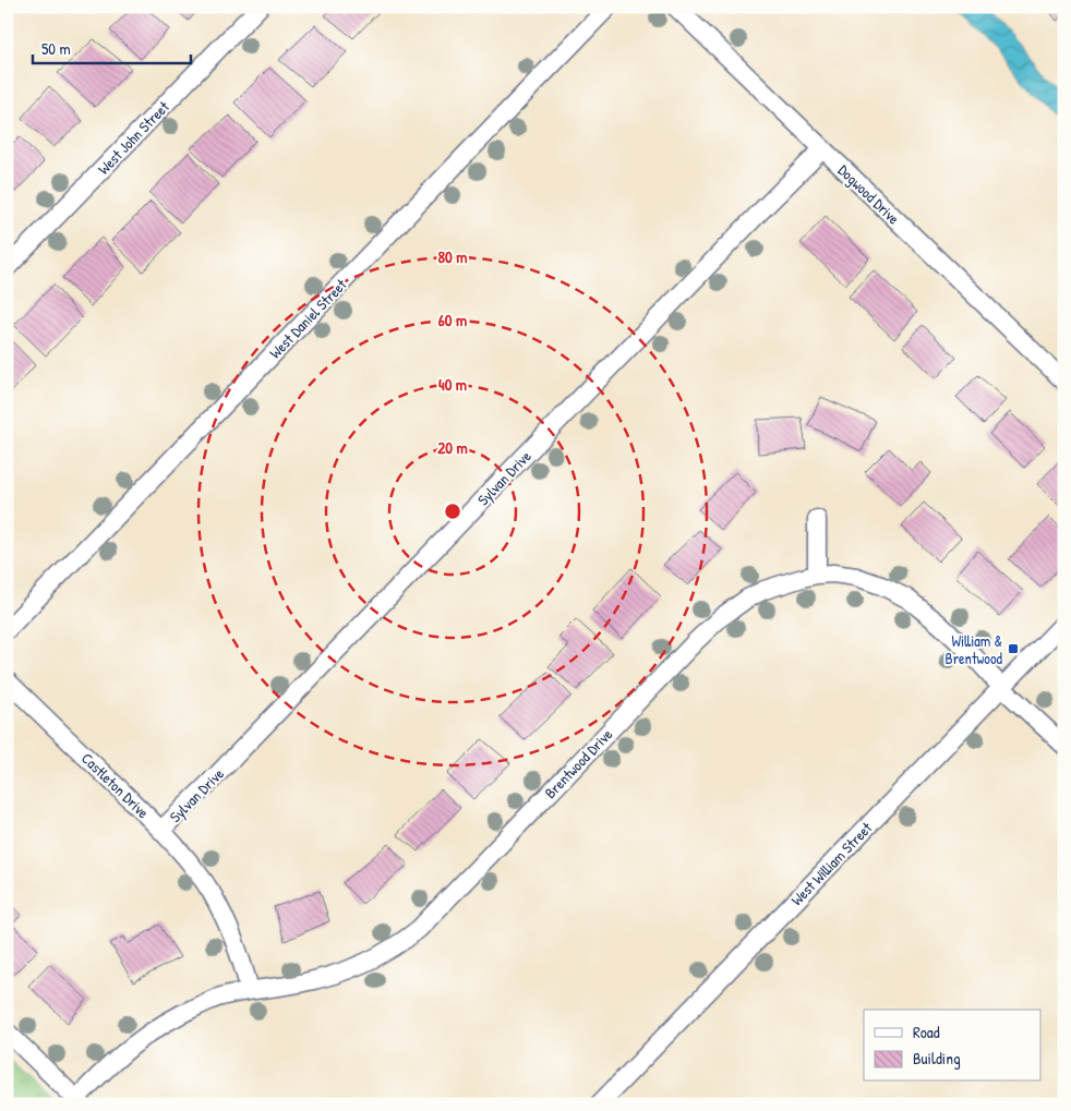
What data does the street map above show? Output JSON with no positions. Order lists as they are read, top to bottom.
{
  "streets": {
    "street": [
      "West John Street",
      "Dogwood Drive",
      "West Daniel Street",
      "Sylvan Drive",
      "Brentwood Drive",
      "Castleton Drive",
      "West William Street"
    ]
  },
  "crossings": [
    ["Dogwood Drive", "Sylvan Drive"],
    ["Sylvan Drive", "Castleton Drive"],
    ["Brentwood Drive", "Castleton Drive"],
    ["Brentwood Drive", "West William Street"]
  ],
  "places": {
    "transit": ["William & Brentwood"]
  },
  "legend": ["Road", "Building"],
  "scale_bar": "50 m",
  "rings": [
    "80 m",
    "60 m",
    "40 m",
    "20 m"
  ]
}
